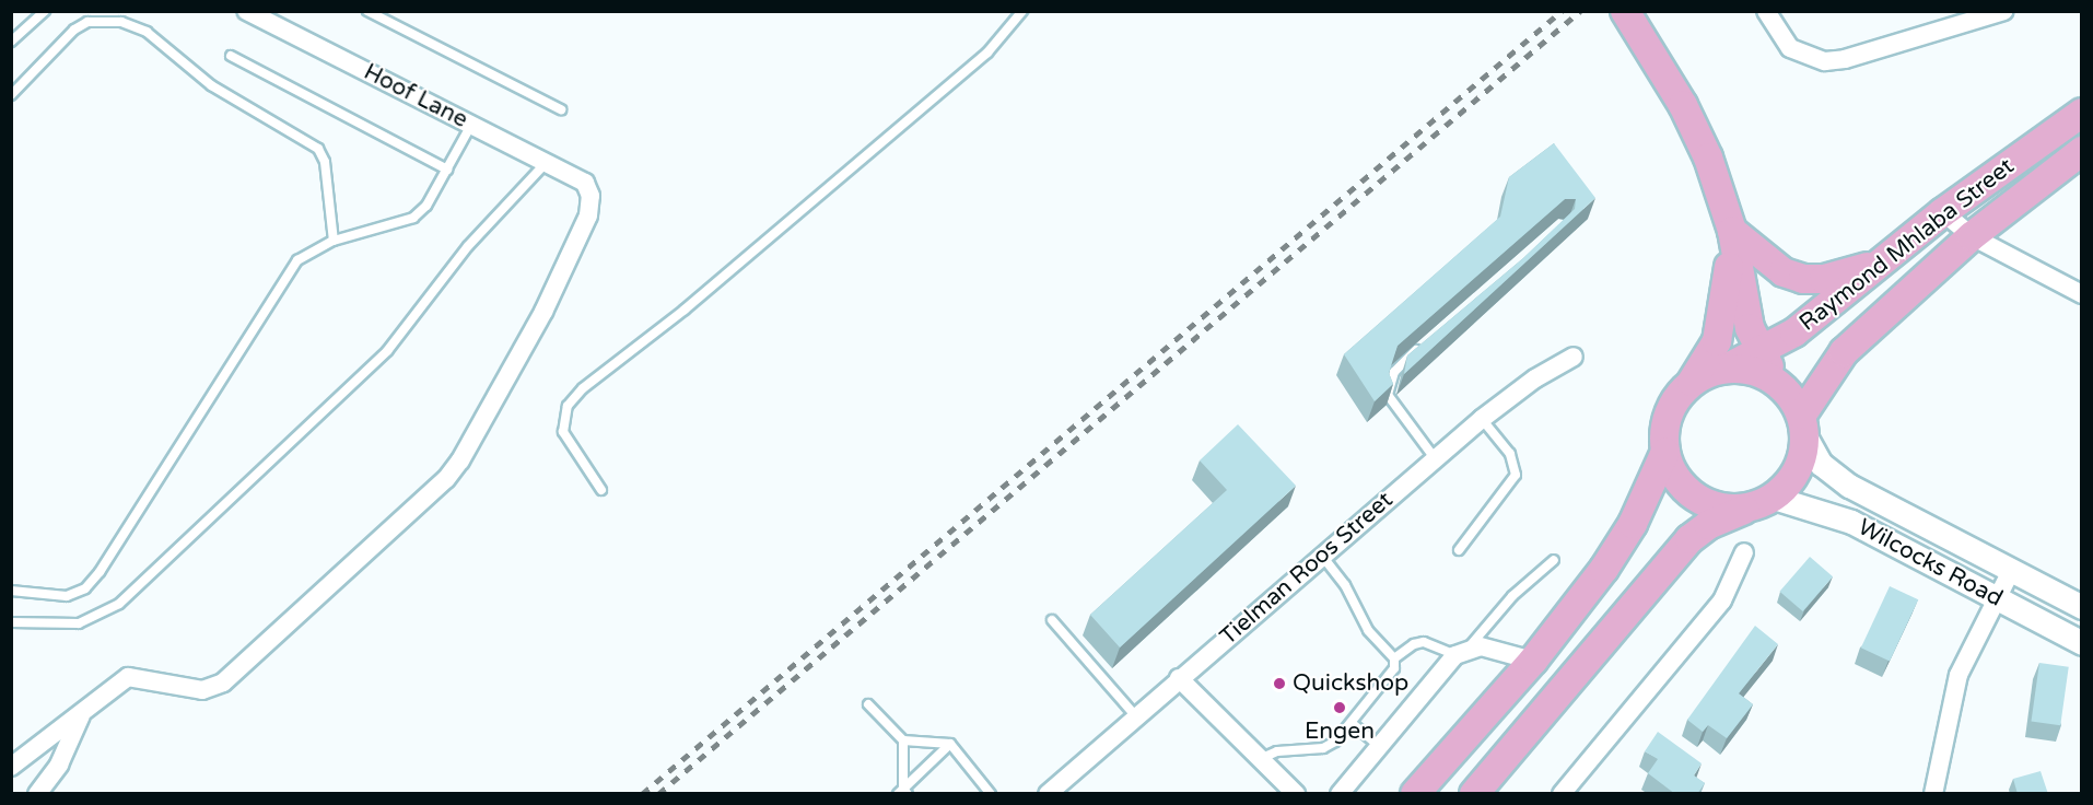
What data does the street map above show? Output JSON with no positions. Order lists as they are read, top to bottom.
{
  "streets": {
    "main road": ["Raymond Mhlaba Street"],
    "street": ["Hoof Lane", "Wilcocks Road", "Tielman Roos Street"]
  },
  "crossings": [
    ["Raymond Mhlaba Street", "Wilcocks Road"]
  ],
  "places": ["Quickshop", "Engen"]
}
